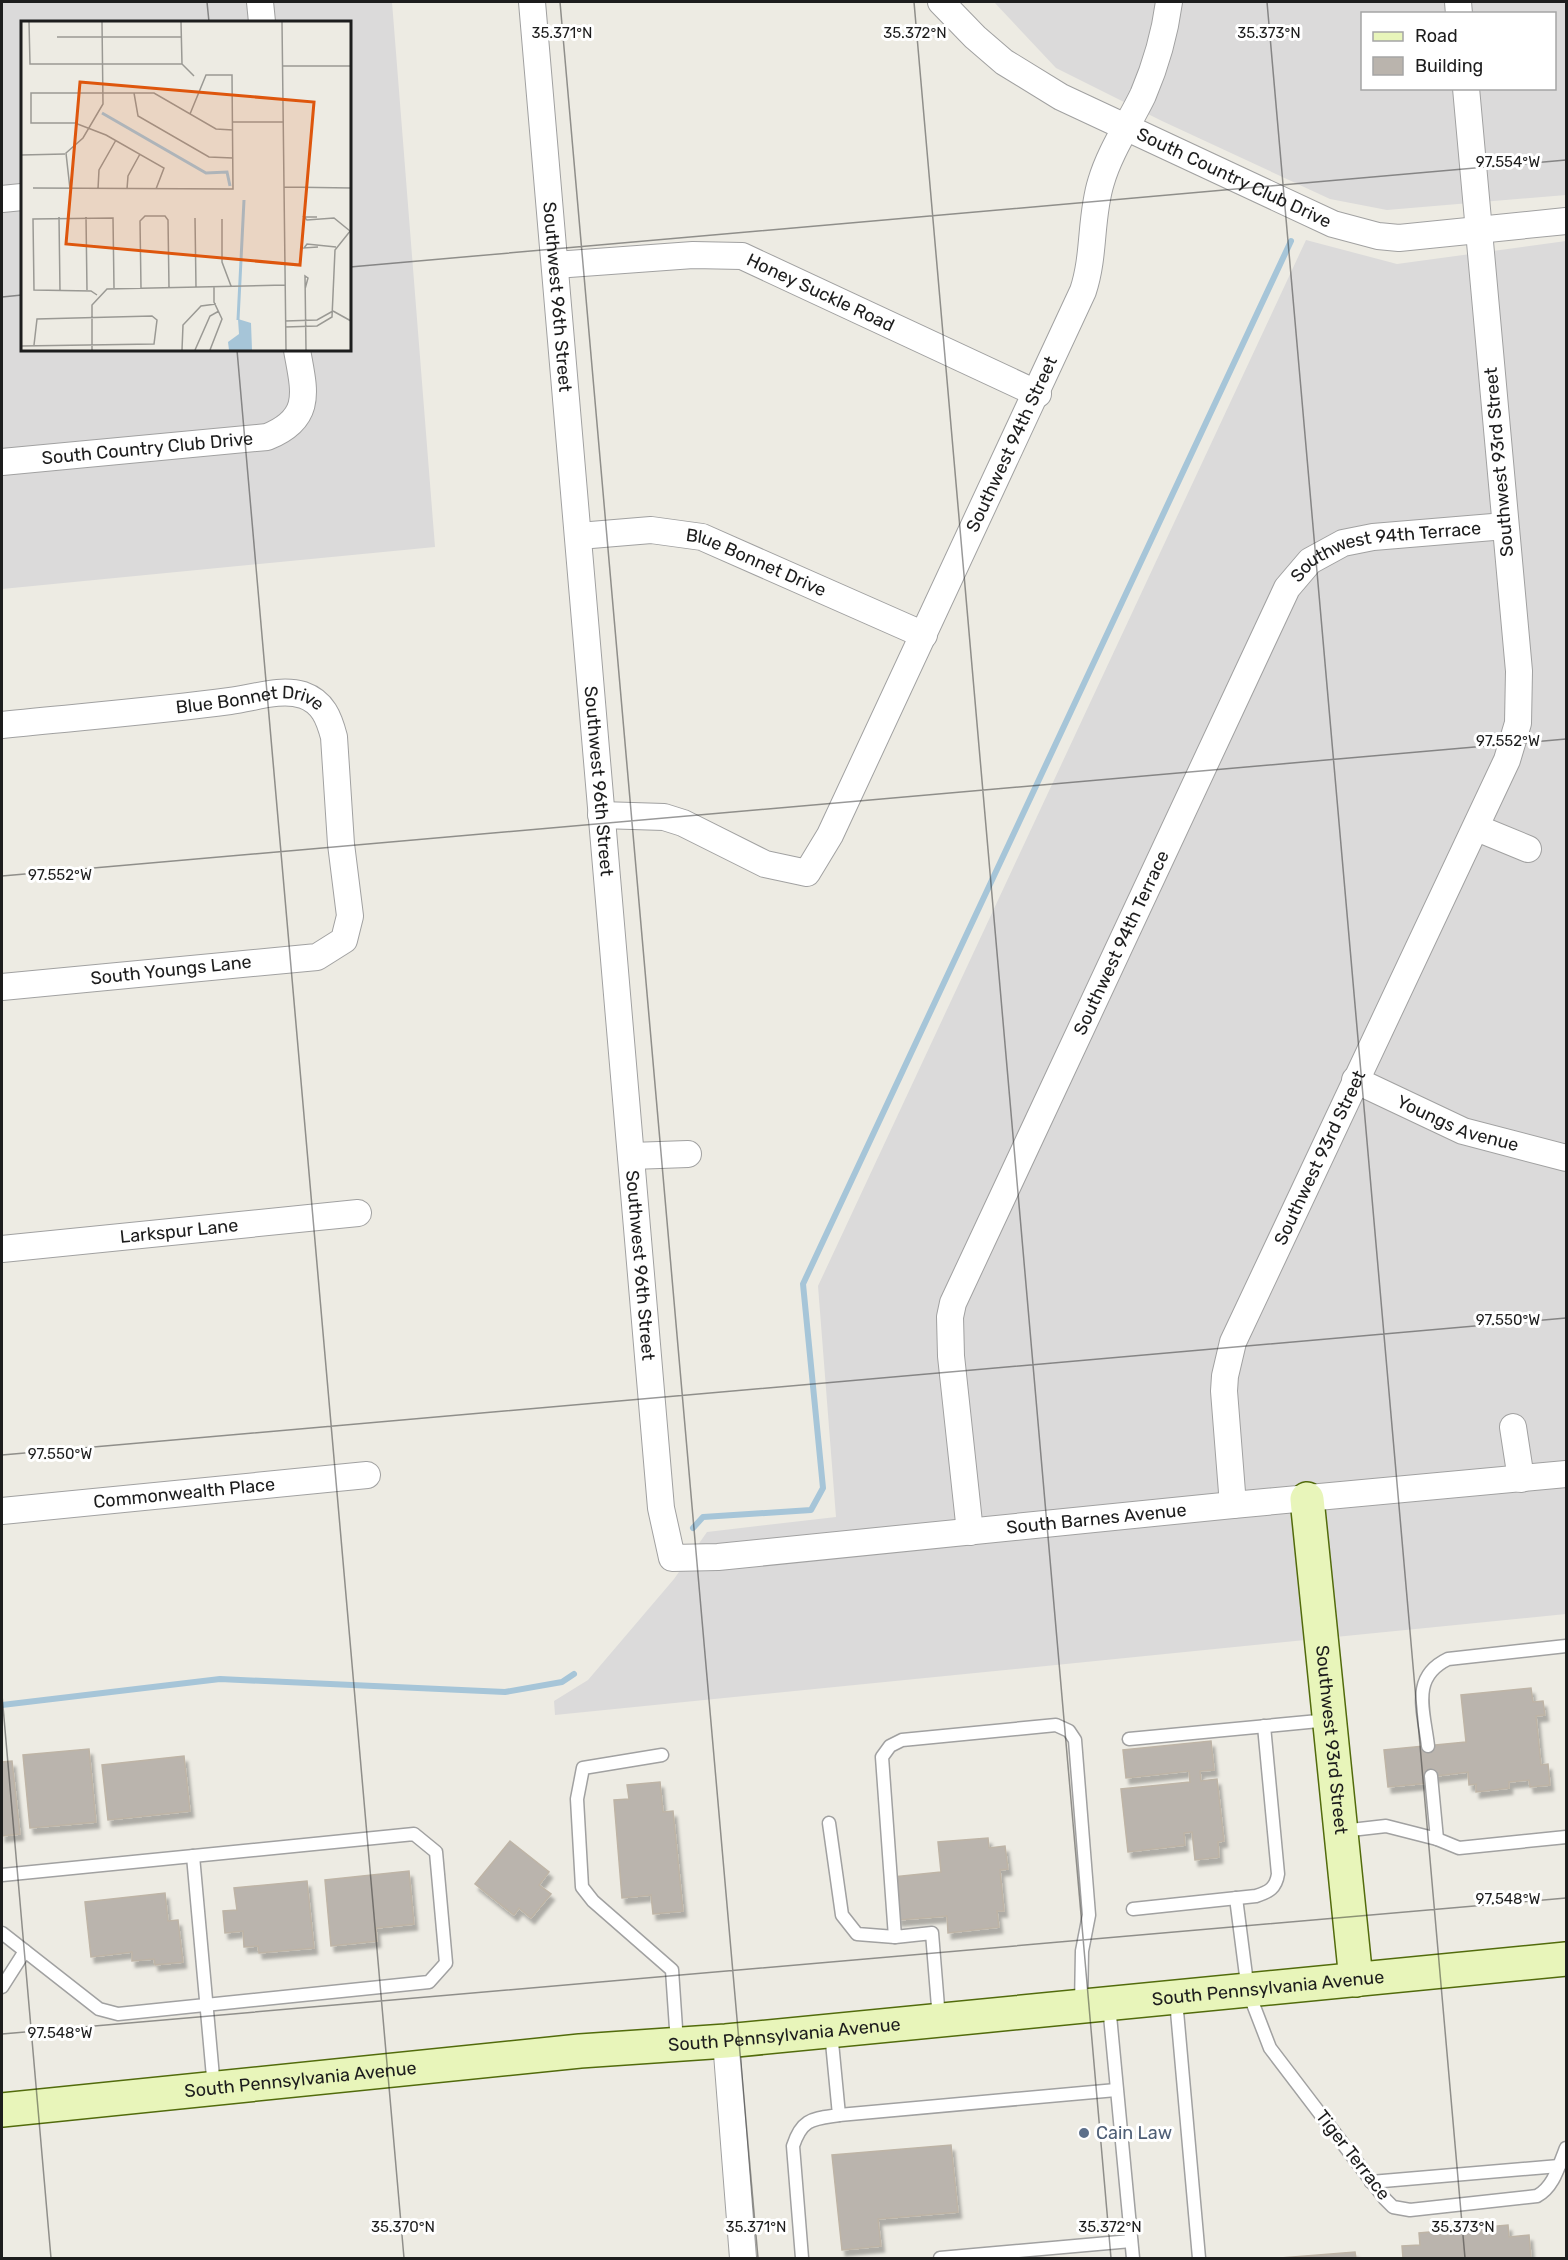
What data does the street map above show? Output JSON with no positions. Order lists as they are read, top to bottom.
{
  "streets": {
    "main road": ["Southwest 93rd Street", "South Pennsylvania Avenue"],
    "street": [
      "South Country Club Drive",
      "Honey Suckle Road",
      "Southwest 96th Street",
      "Southwest 94th Street",
      "Southwest 94th Terrace",
      "Blue Bonnet Drive",
      "South Youngs Lane",
      "Youngs Avenue",
      "Larkspur Lane",
      "Commonwealth Place",
      "South Barnes Avenue"
    ],
    "lane": ["Tiger Terrace"]
  },
  "crossings": [
    ["South Country Club Drive", "Southwest 94th Street"],
    ["South Country Club Drive", "Southwest 93rd Street"],
    ["Honey Suckle Road", "Southwest 96th Street"],
    ["Honey Suckle Road", "Southwest 94th Street"],
    ["Southwest 96th Street", "Southwest 94th Street"],
    ["Southwest 96th Street", "Blue Bonnet Drive"],
    ["Southwest 96th Street", "South Barnes Avenue"],
    ["Southwest 94th Street", "Blue Bonnet Drive"],
    ["Southwest 93rd Street", "Southwest 94th Terrace"],
    ["Southwest 93rd Street", "Youngs Avenue"],
    ["Southwest 93rd Street", "South Barnes Avenue"],
    ["Southwest 93rd Street", "South Pennsylvania Avenue"],
    ["Southwest 94th Terrace", "South Barnes Avenue"],
    ["Blue Bonnet Drive", "South Youngs Lane"],
    ["South Pennsylvania Avenue", "Tiger Terrace"]
  ],
  "places": ["Cain Law"],
  "legend": ["Road", "Building"],
  "coordinates": [
    "35.371°N",
    "35.372°N",
    "35.373°N",
    "97.554°W",
    "97.552°W",
    "97.550°W",
    "97.548°W",
    "35.370°N"
  ]
}
